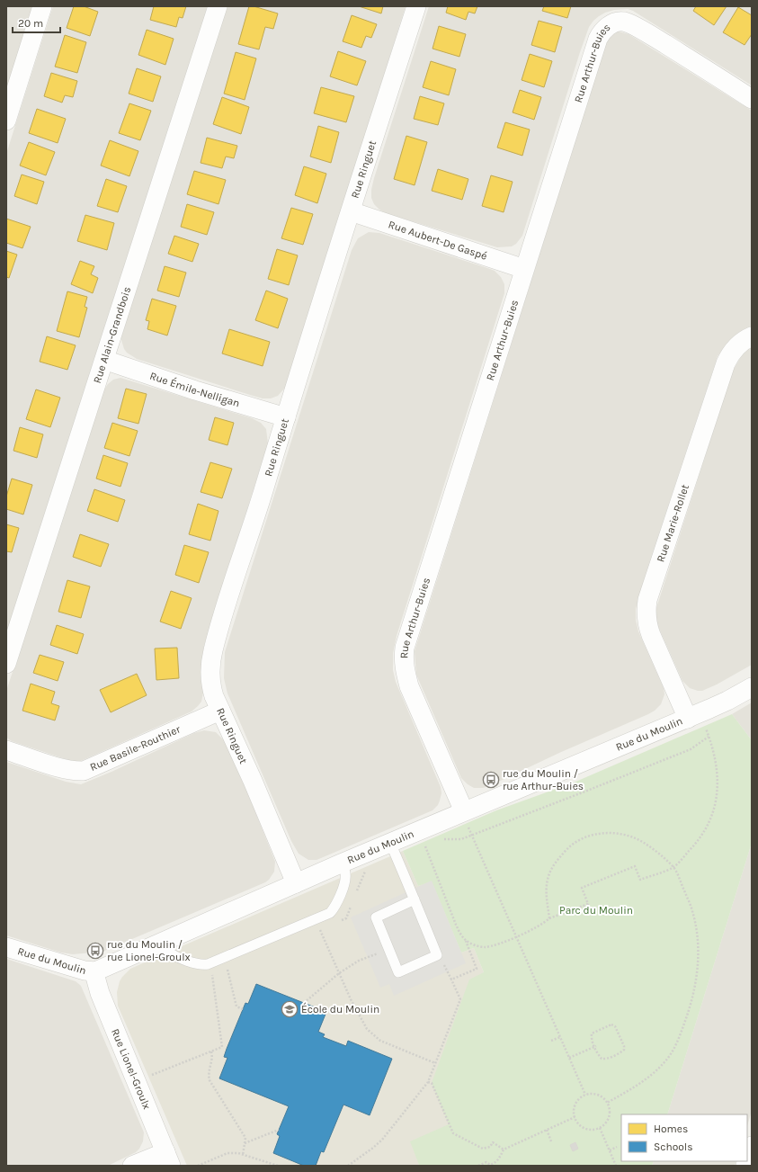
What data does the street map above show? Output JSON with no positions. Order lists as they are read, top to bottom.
{
  "streets": {
    "street": [
      "Rue Arthur-Buies",
      "Rue Ringuet",
      "Rue Aubert-De Gaspé",
      "Rue Alain-Grandbois",
      "Rue Émile-Nelligan",
      "Rue Marie-Rollet",
      "Rue du Moulin",
      "Rue Basile-Routhier",
      "Rue Lionel-Groulx"
    ]
  },
  "crossings": [
    ["Rue Arthur-Buies", "Rue Aubert-De Gaspé"],
    ["Rue Arthur-Buies", "Rue du Moulin"],
    ["Rue Ringuet", "Rue Aubert-De Gaspé"],
    ["Rue Ringuet", "Rue Émile-Nelligan"],
    ["Rue Ringuet", "Rue du Moulin"],
    ["Rue Ringuet", "Rue Basile-Routhier"],
    ["Rue Alain-Grandbois", "Rue Émile-Nelligan"],
    ["Rue Marie-Rollet", "Rue du Moulin"],
    ["Rue du Moulin", "Rue Lionel-Groulx"]
  ],
  "parks": ["Parc du Moulin"],
  "places": {
    "bus stop": ["rue du Moulin / rue Arthur-Buies", "rue du Moulin / rue Lionel-Groulx"],
    "school or university": ["École du Moulin"]
  },
  "legend": ["Homes", "Schools"],
  "scale_bar": "20 m"
}
